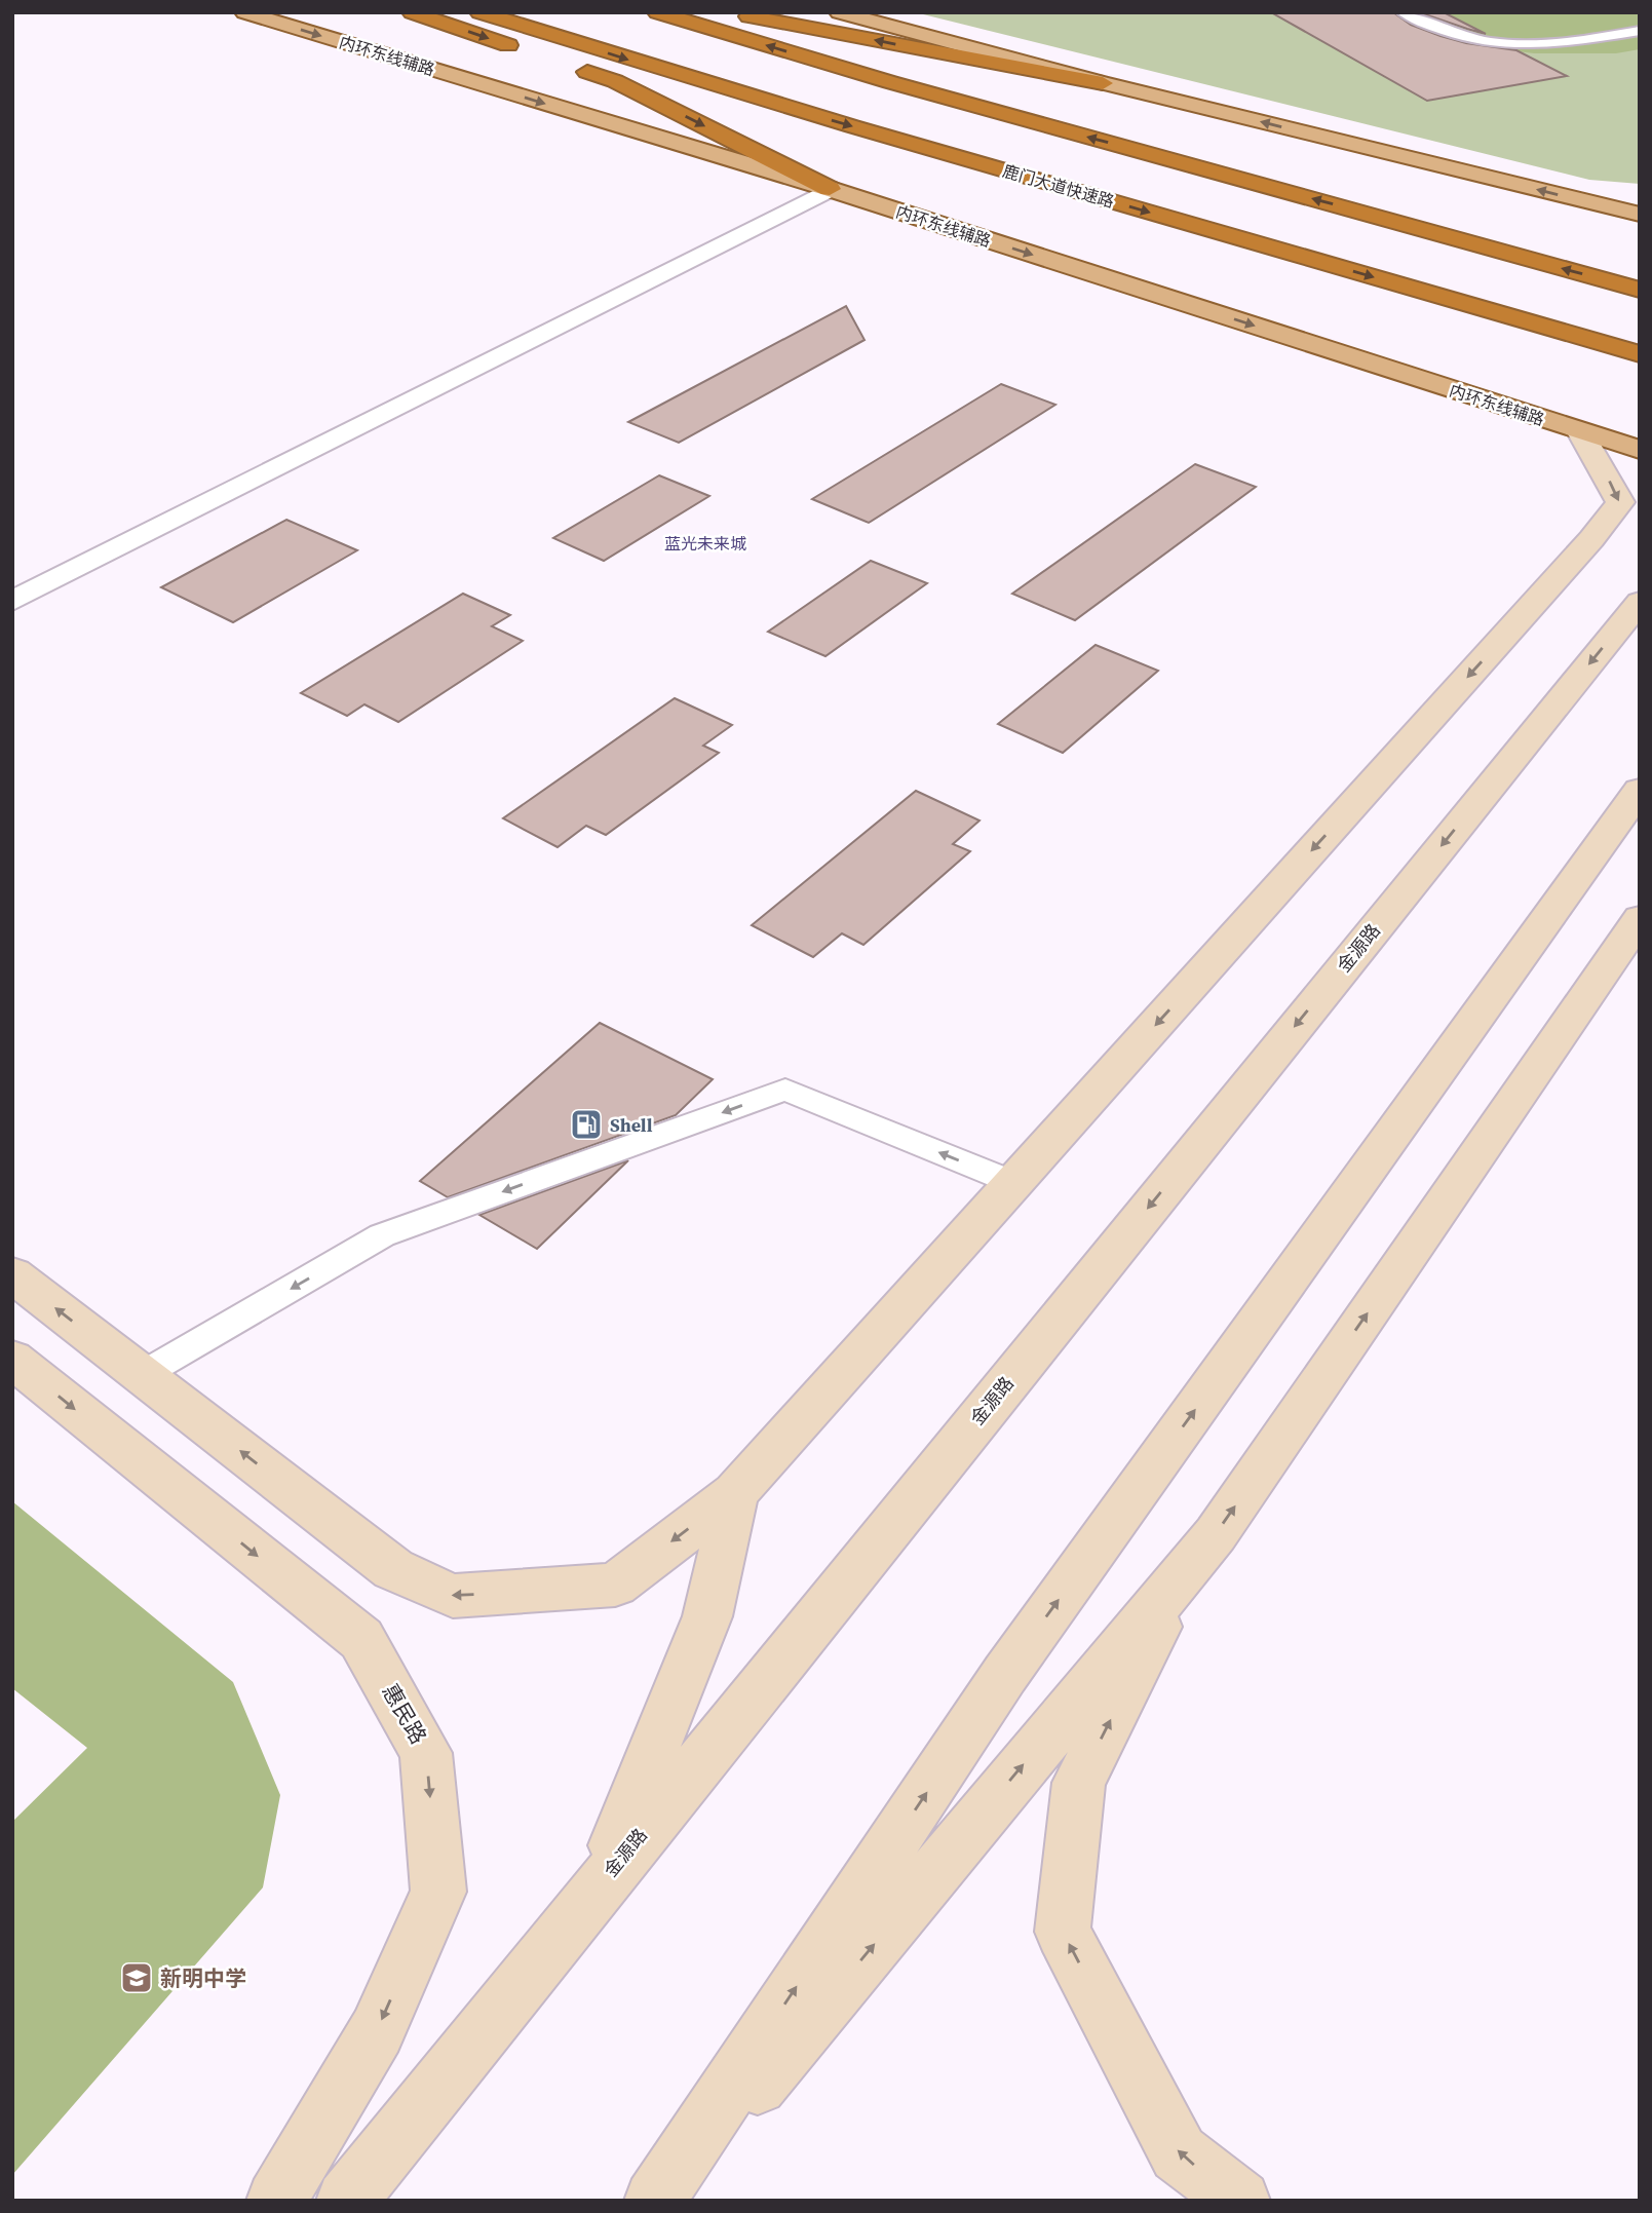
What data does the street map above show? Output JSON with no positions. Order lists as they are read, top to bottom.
{
  "streets": {
    "highway": ["鹿门大道快速路"],
    "main road": ["内环东线辅路"],
    "street": ["金源路", "惠民路"]
  },
  "one_way": ["惠民路"],
  "districts": ["蓝光未来城"],
  "places": {
    "fuel station": ["Shell"],
    "school or university": ["新明中学"]
  }
}
